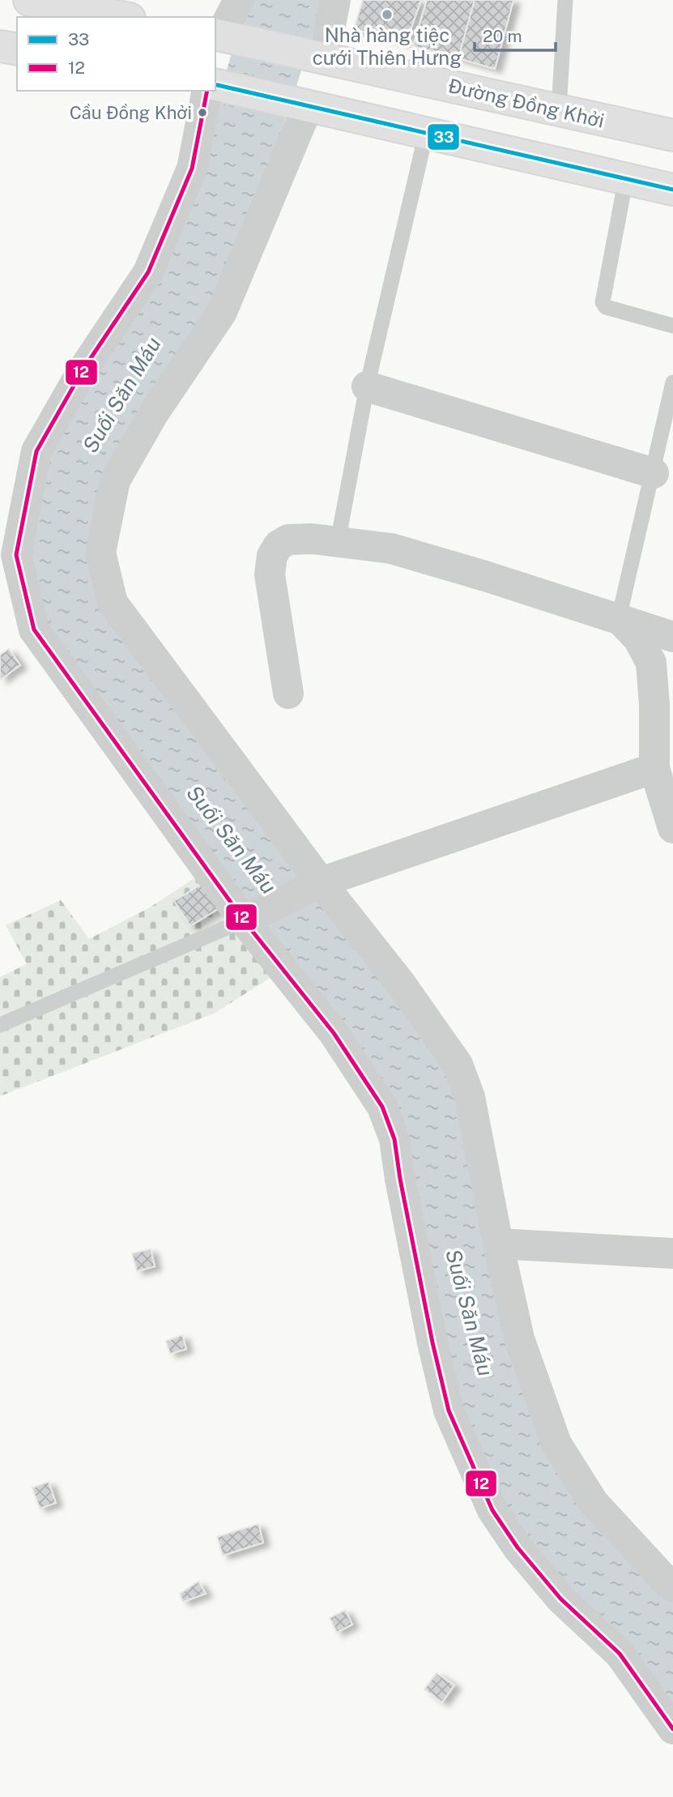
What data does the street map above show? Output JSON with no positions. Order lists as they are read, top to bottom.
{
  "streets": {
    "main road": ["Đường Đồng Khởi"]
  },
  "water": ["Suối Săn Máu"],
  "places": ["Nhà hàng tiệc cưới Thiên Hưng", "Cầu Đồng Khởi"],
  "lines": ["transit line 33", "transit line 12"],
  "legend": ["33", "12"],
  "scale_bar": "20 m"
}
